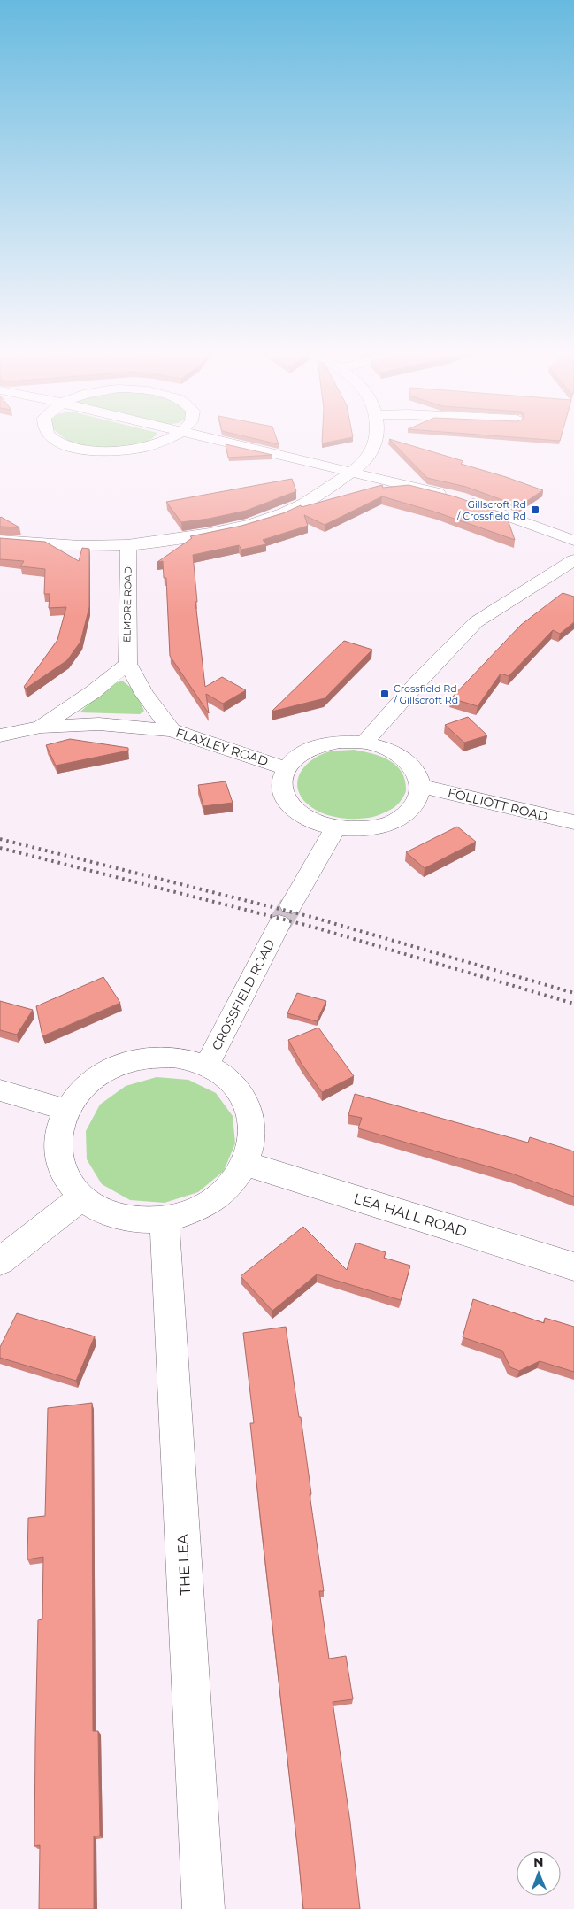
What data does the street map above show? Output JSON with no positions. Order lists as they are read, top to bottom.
{
  "streets": {
    "street": [
      "ELMORE ROAD",
      "FLAXLEY ROAD",
      "FOLLIOTT ROAD",
      "CROSSFIELD ROAD",
      "LEA HALL ROAD",
      "THE LEA"
    ]
  },
  "crossings": [
    ["ELMORE ROAD", "FLAXLEY ROAD"],
    ["FLAXLEY ROAD", "FOLLIOTT ROAD"],
    ["FLAXLEY ROAD", "CROSSFIELD ROAD"],
    ["FOLLIOTT ROAD", "CROSSFIELD ROAD"]
  ],
  "places": {
    "transit": ["Gillscroft Rd / Crossfield Rd", "Crossfield Rd / Gillscroft Rd"]
  },
  "north": "top"
}
